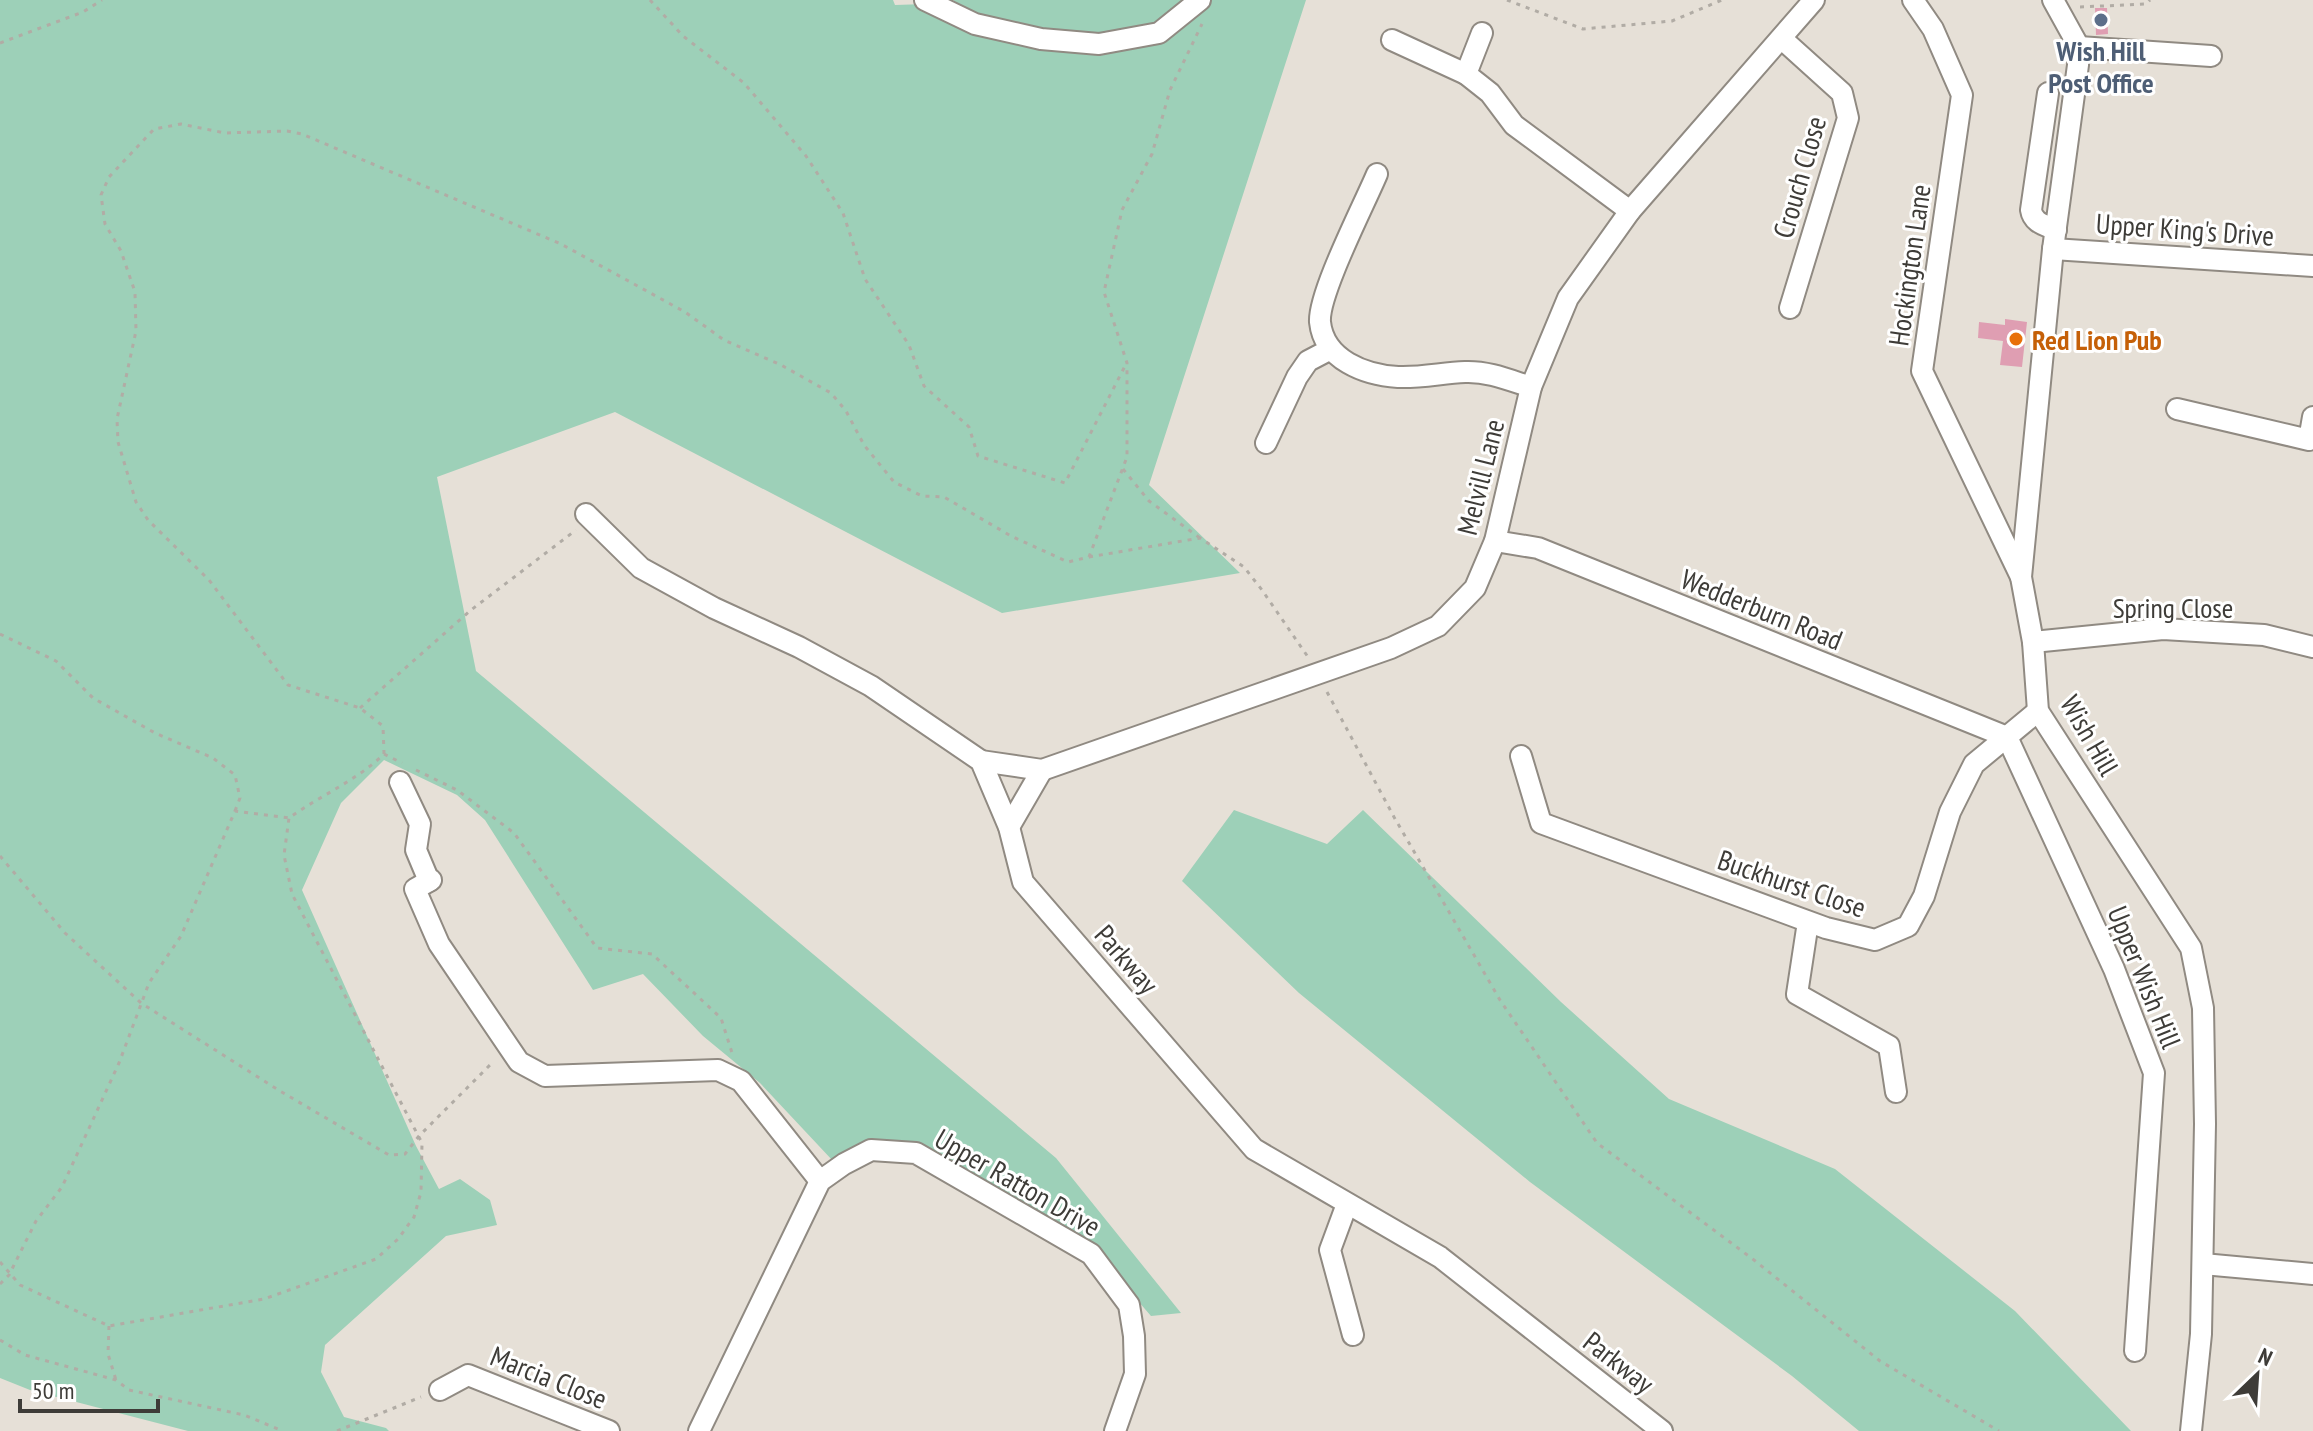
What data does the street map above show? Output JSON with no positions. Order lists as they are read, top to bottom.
{
  "streets": {
    "street": [
      "Crouch Close",
      "Upper King's Drive",
      "Hockington Lane",
      "Melvill Lane",
      "Spring Close",
      "Wedderburn Road",
      "Wish Hill",
      "Buckhurst Close",
      "Parkway",
      "Upper Wish Hill",
      "Upper Ratton Drive",
      "Marcia Close"
    ]
  },
  "crossings": [
    ["Crouch Close", "Melvill Lane"],
    ["Upper King's Drive", "Wish Hill"],
    ["Hockington Lane", "Wish Hill"],
    ["Melvill Lane", "Wedderburn Road"],
    ["Spring Close", "Wish Hill"],
    ["Wedderburn Road", "Buckhurst Close"],
    ["Wedderburn Road", "Upper Wish Hill"],
    ["Wish Hill", "Buckhurst Close"],
    ["Buckhurst Close", "Upper Wish Hill"]
  ],
  "places": ["Wish Hill Post Office", "Red Lion Pub"],
  "scale_bar": "50 m",
  "north": "top right"
}
